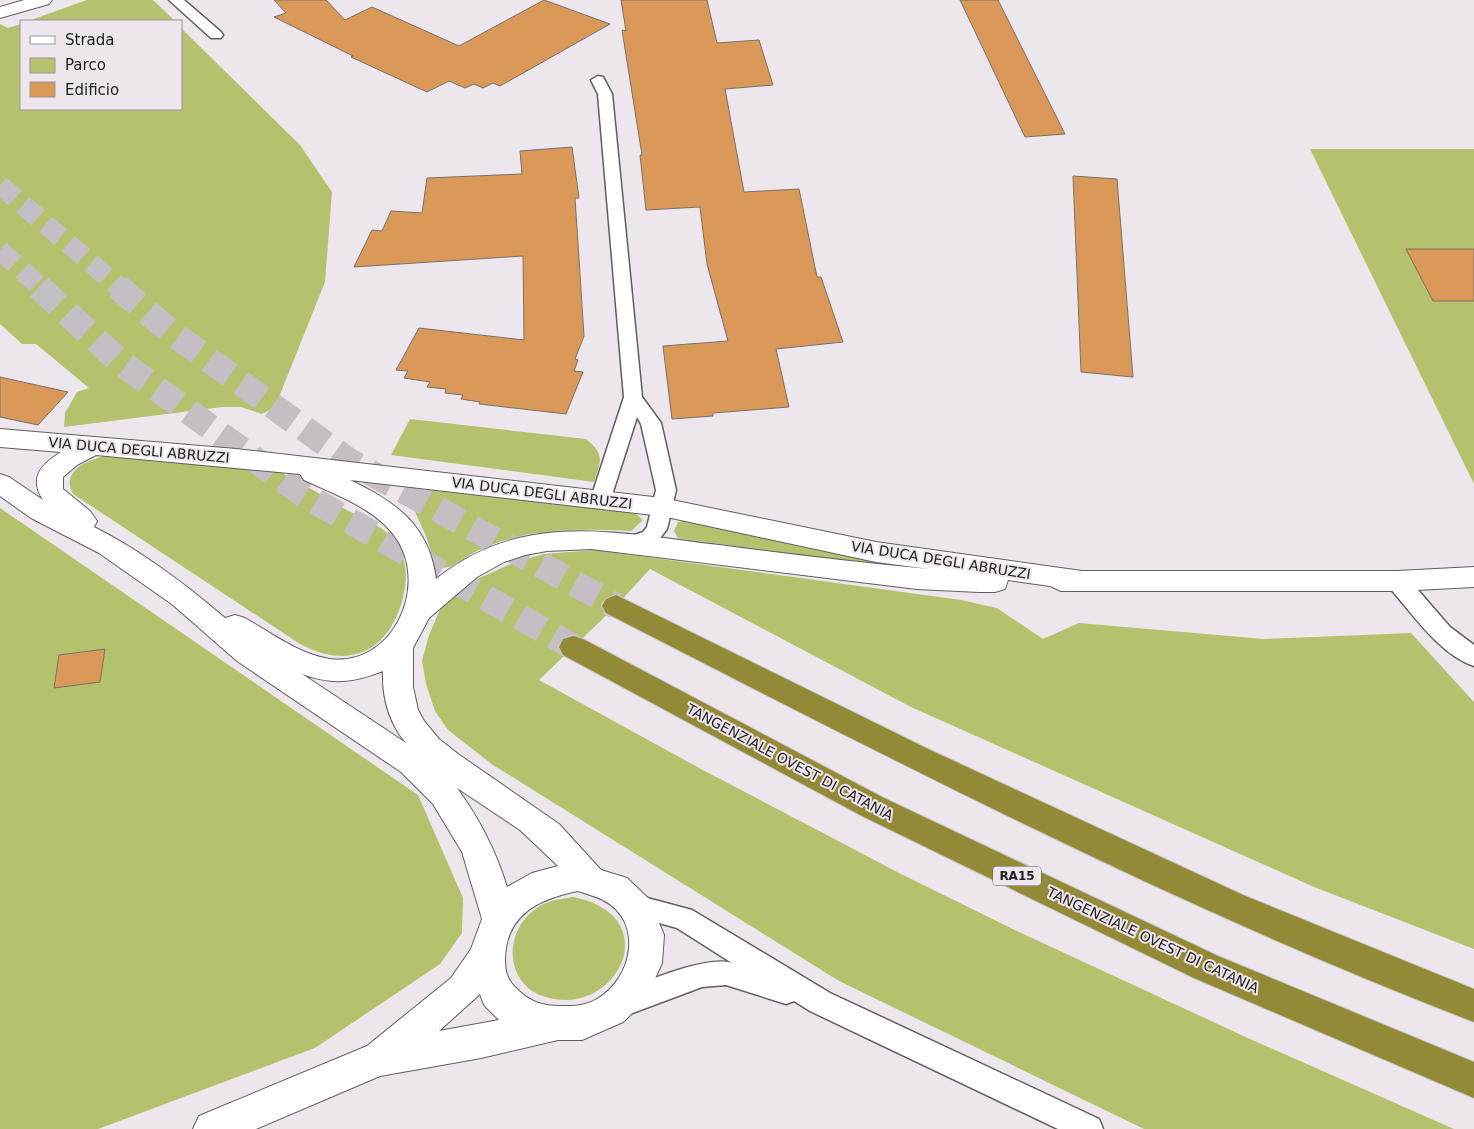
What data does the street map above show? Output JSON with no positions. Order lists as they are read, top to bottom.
{
  "streets": {
    "highway": ["TANGENZIALE OVEST DI CATANIA", "RA15"],
    "main road": ["VIA DUCA DEGLI ABRUZZI"]
  },
  "legend": ["Strada", "Parco", "Edificio"]
}
